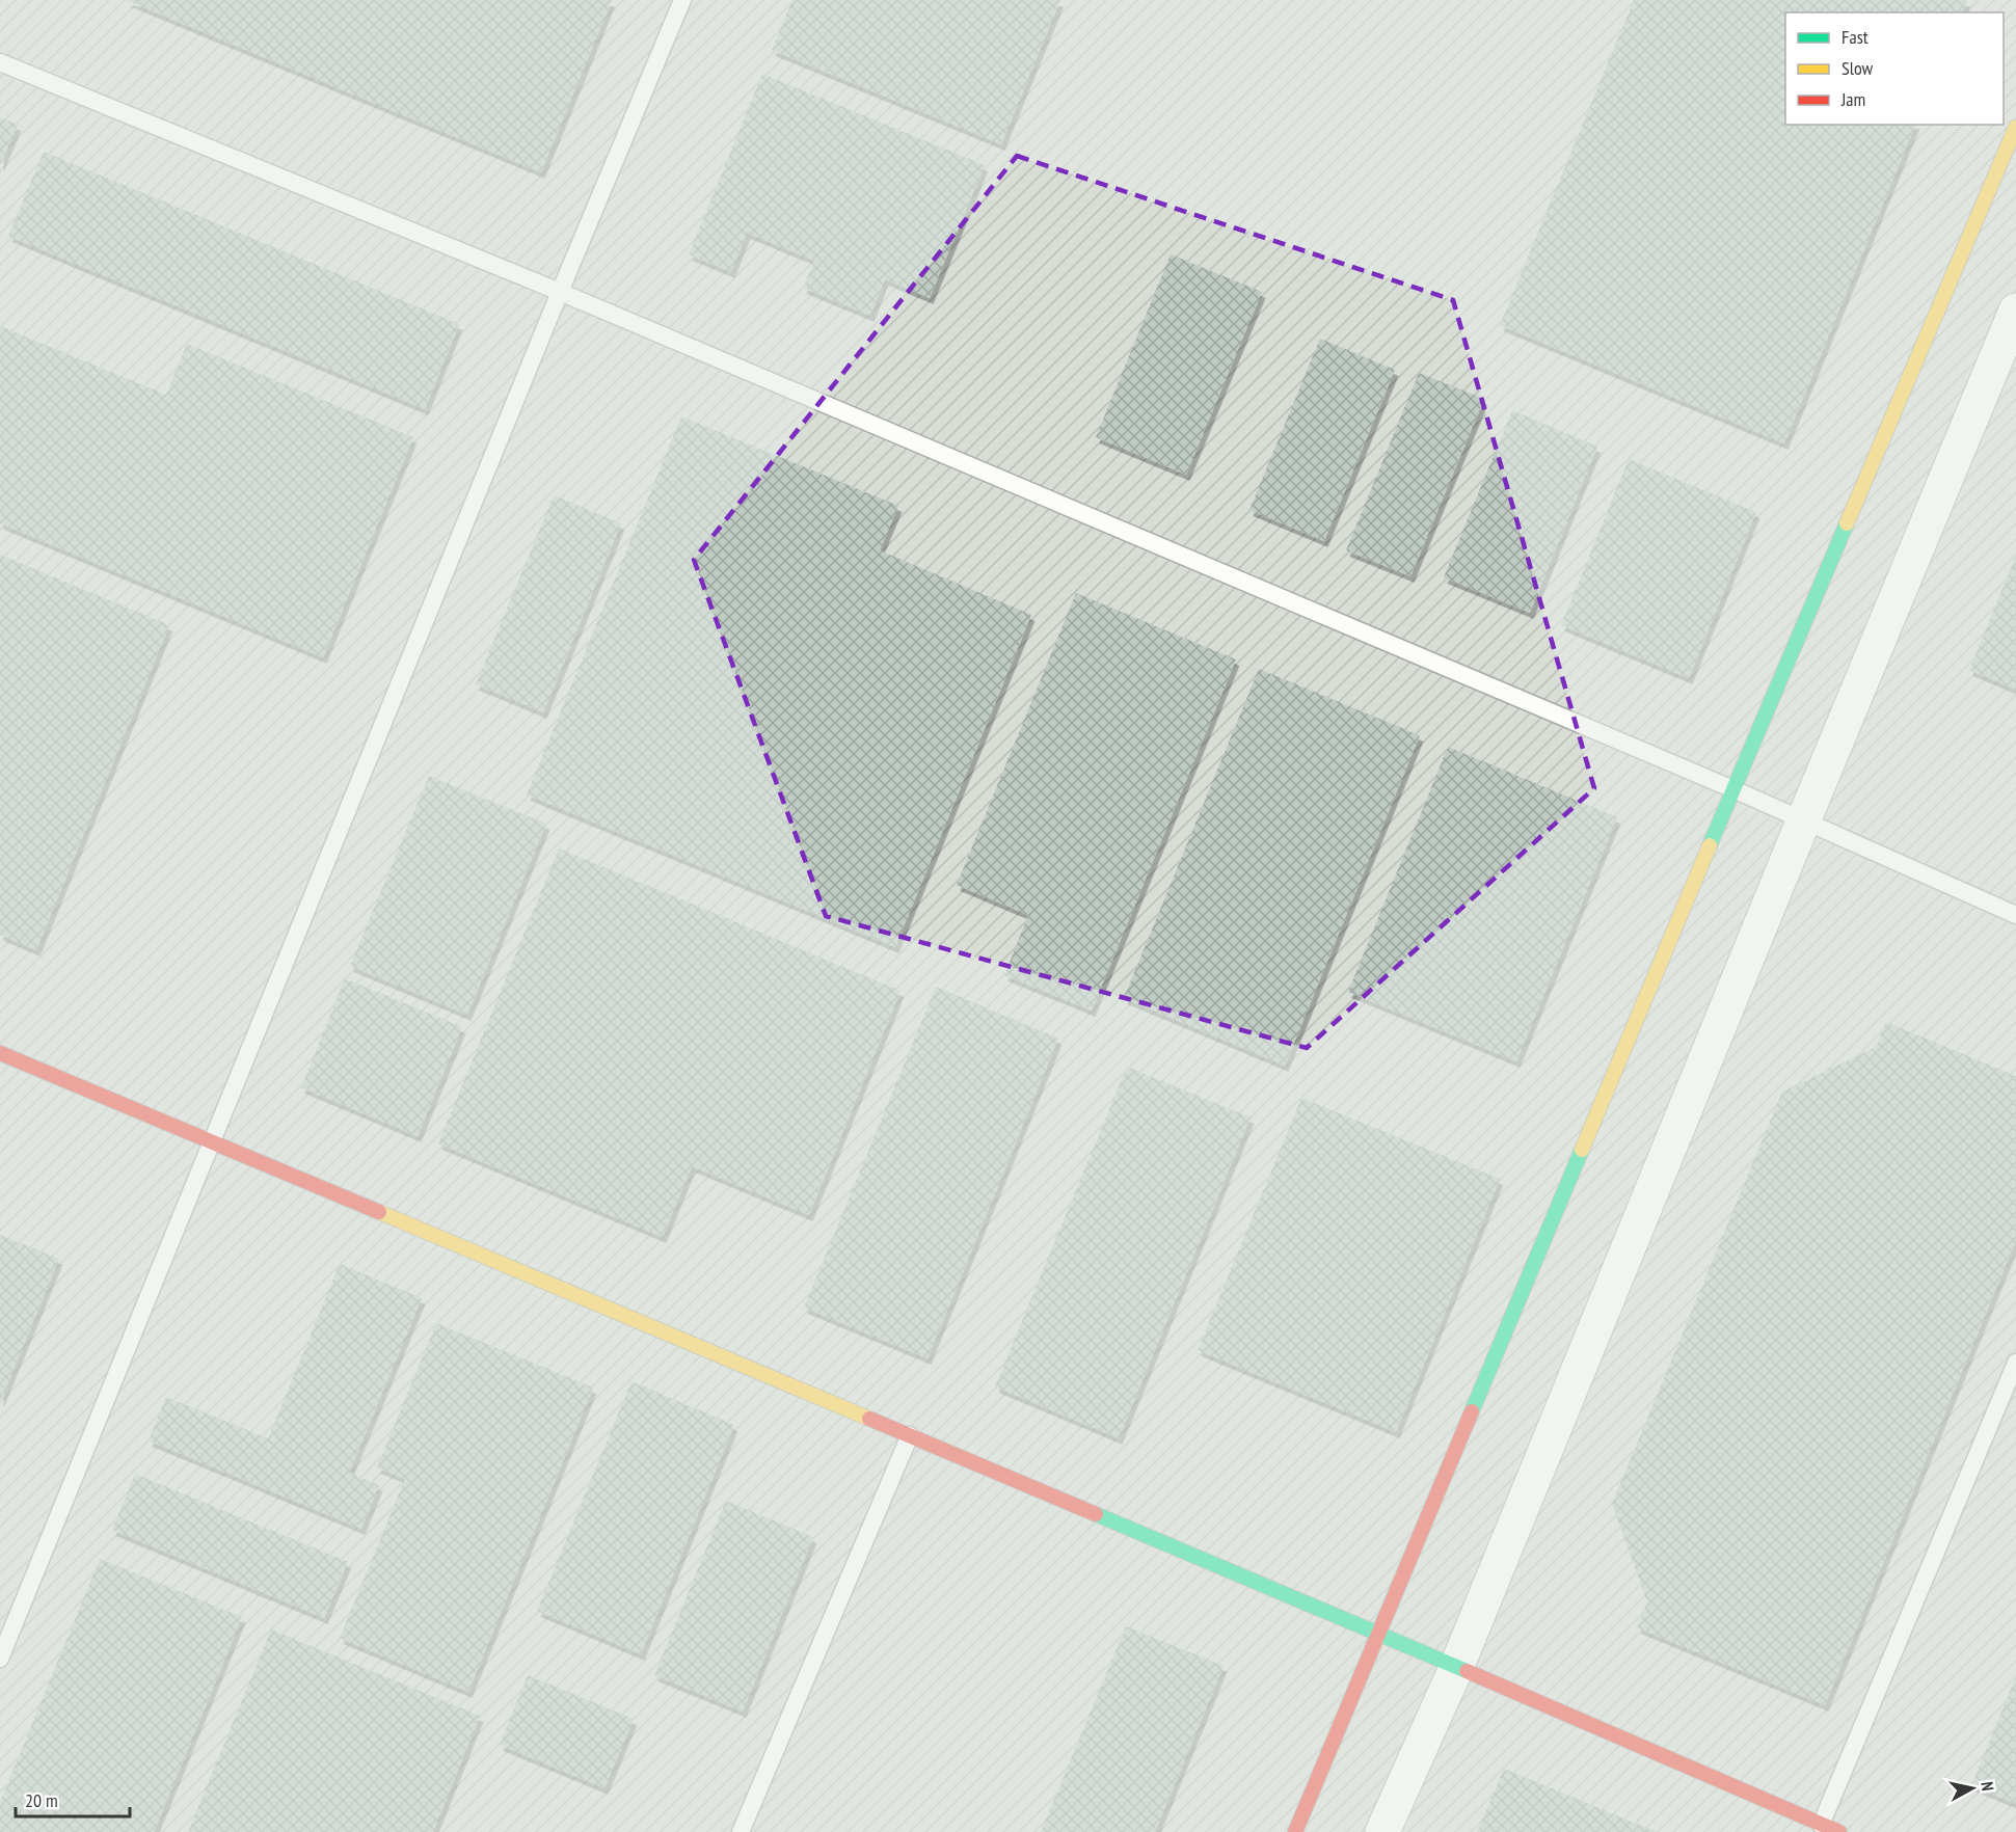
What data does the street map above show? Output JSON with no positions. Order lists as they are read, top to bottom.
{
  "legend": ["Fast", "Slow", "Jam"],
  "scale_bar": "20 m",
  "north": "right"
}
